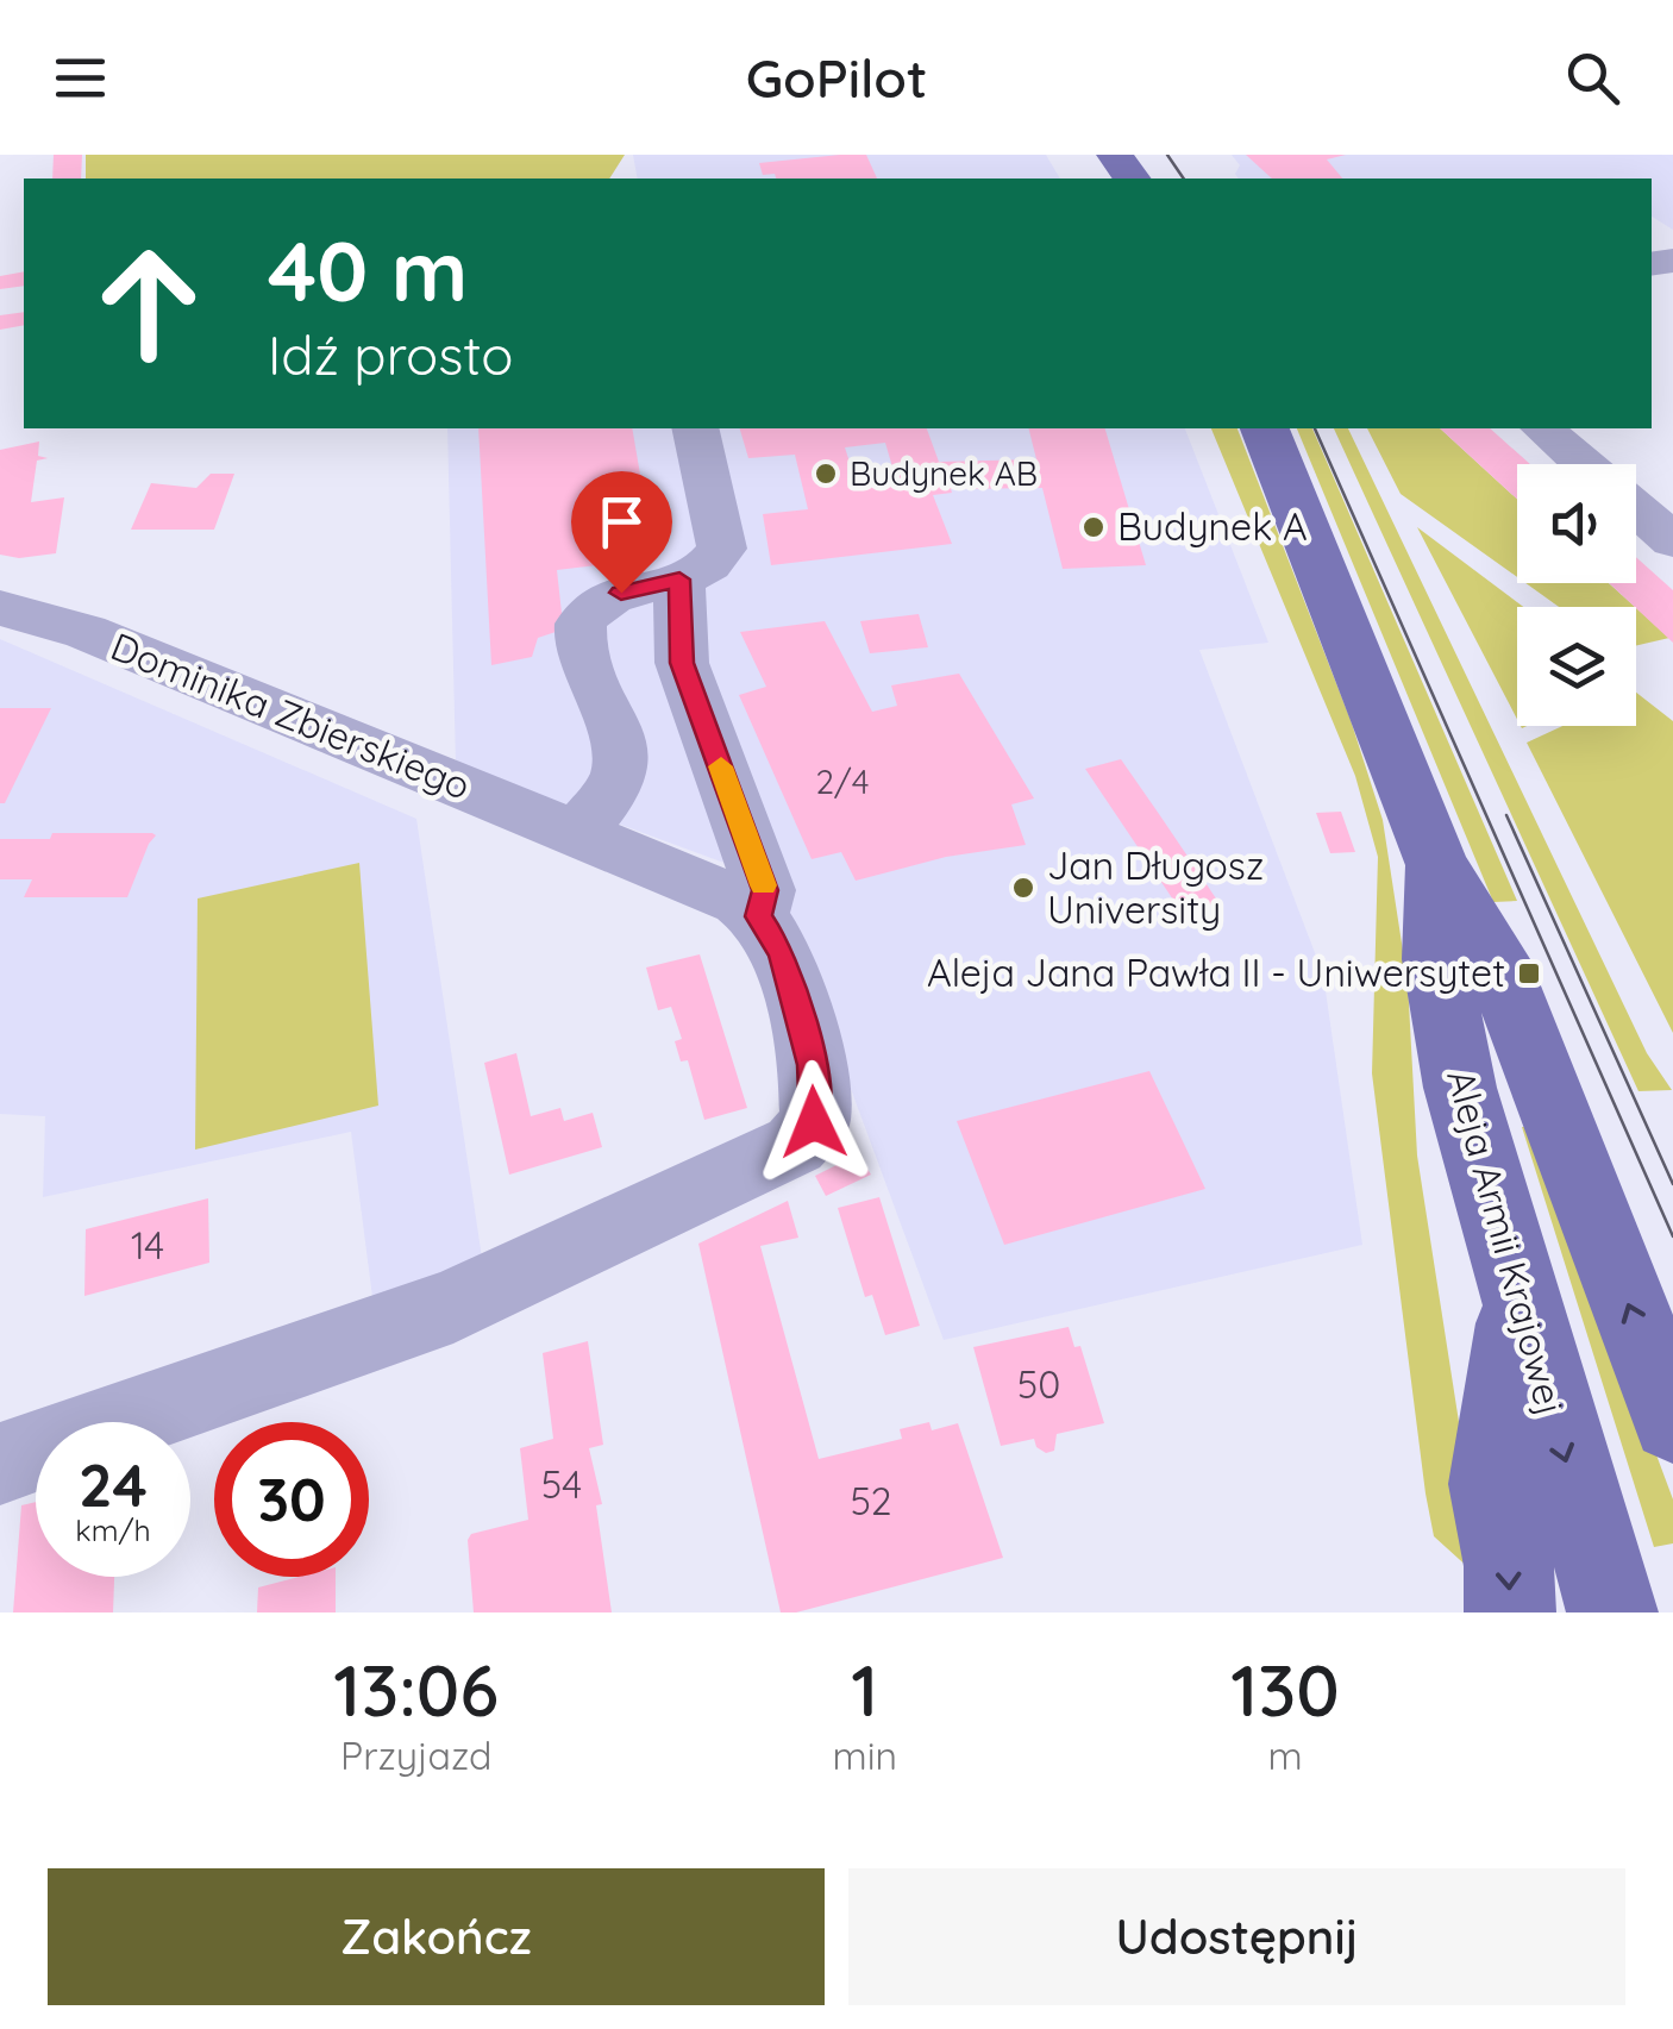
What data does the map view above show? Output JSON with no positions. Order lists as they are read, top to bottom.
{
  "streets": {
    "main road": ["Aleja Armii Krajowej"],
    "street": ["Dominika Zbierskiego"]
  },
  "places": {
    "other": ["Budynek AB", "Budynek A", "Jan Długosz University"],
    "transit": ["Aleja Jana Pawła II - Uniwersytet"]
  },
  "house_numbers": [
    "2/4",
    "14",
    "50",
    "54",
    "52"
  ],
  "page": {
    "header": "GoPilot",
    "turn": ["40 m", "Idź prosto"],
    "speed": "24 km/h",
    "limit": "30",
    "eta": [
      "13:06",
      "Przyjazd",
      "1",
      "min",
      "130",
      "m"
    ],
    "buttons": ["Zakończ", "Udostępnij"]
  }
}
